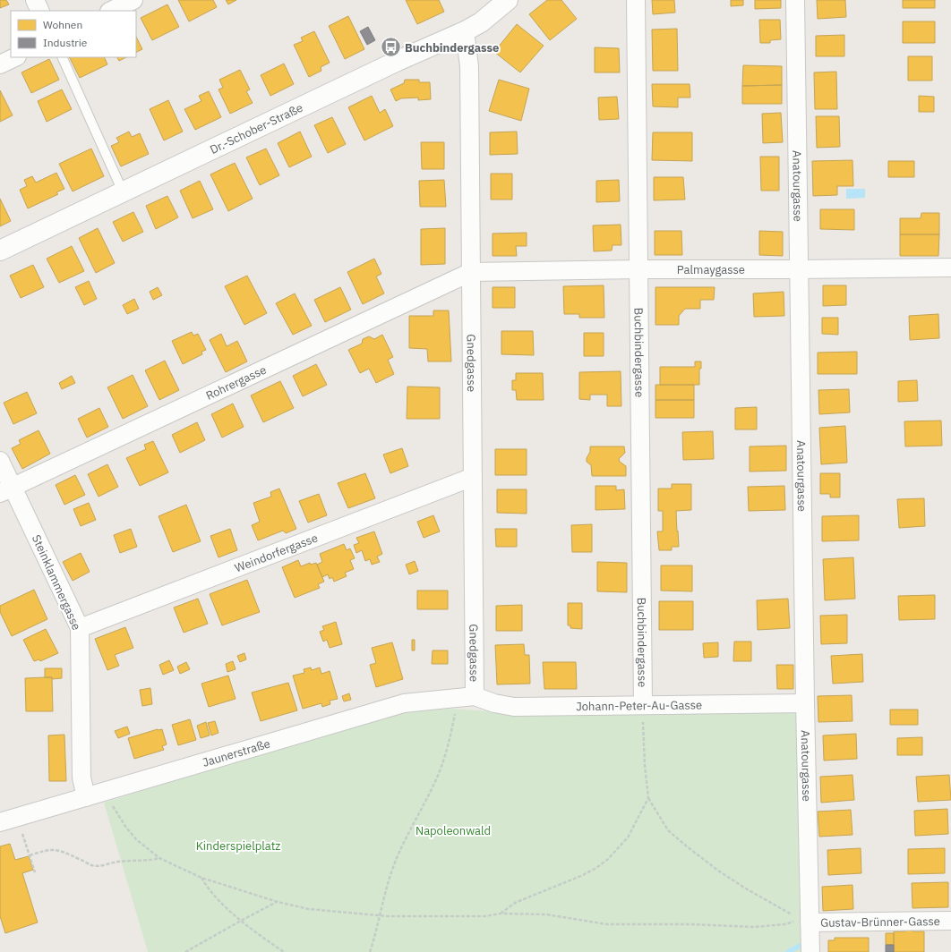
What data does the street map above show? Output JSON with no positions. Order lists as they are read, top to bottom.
{
  "streets": {
    "street": [
      "Dr.-Schober-Straße",
      "Anatourgasse",
      "Palmaygasse",
      "Buchbindergasse",
      "Gnedgasse",
      "Rohrergasse",
      "Weindorfergasse",
      "Steinklammergasse",
      "Johann-Peter-Au-Gasse",
      "Jaunerstraße",
      "Gustav-Brünner-Gasse"
    ]
  },
  "crossings": [
    ["Dr.-Schober-Straße", "Gnedgasse"],
    ["Anatourgasse", "Palmaygasse"],
    ["Anatourgasse", "Johann-Peter-Au-Gasse"],
    ["Anatourgasse", "Gustav-Brünner-Gasse"],
    ["Palmaygasse", "Buchbindergasse"],
    ["Palmaygasse", "Gnedgasse"],
    ["Palmaygasse", "Rohrergasse"],
    ["Buchbindergasse", "Johann-Peter-Au-Gasse"],
    ["Gnedgasse", "Rohrergasse"],
    ["Gnedgasse", "Weindorfergasse"],
    ["Gnedgasse", "Johann-Peter-Au-Gasse"],
    ["Gnedgasse", "Jaunerstraße"],
    ["Rohrergasse", "Steinklammergasse"],
    ["Weindorfergasse", "Steinklammergasse"],
    ["Steinklammergasse", "Jaunerstraße"],
    ["Johann-Peter-Au-Gasse", "Jaunerstraße"]
  ],
  "parks": ["Napoleonwald", "Kinderspielplatz"],
  "places": {
    "bus stop": ["Buchbindergasse"]
  },
  "legend": ["Wohnen", "Industrie"]
}
